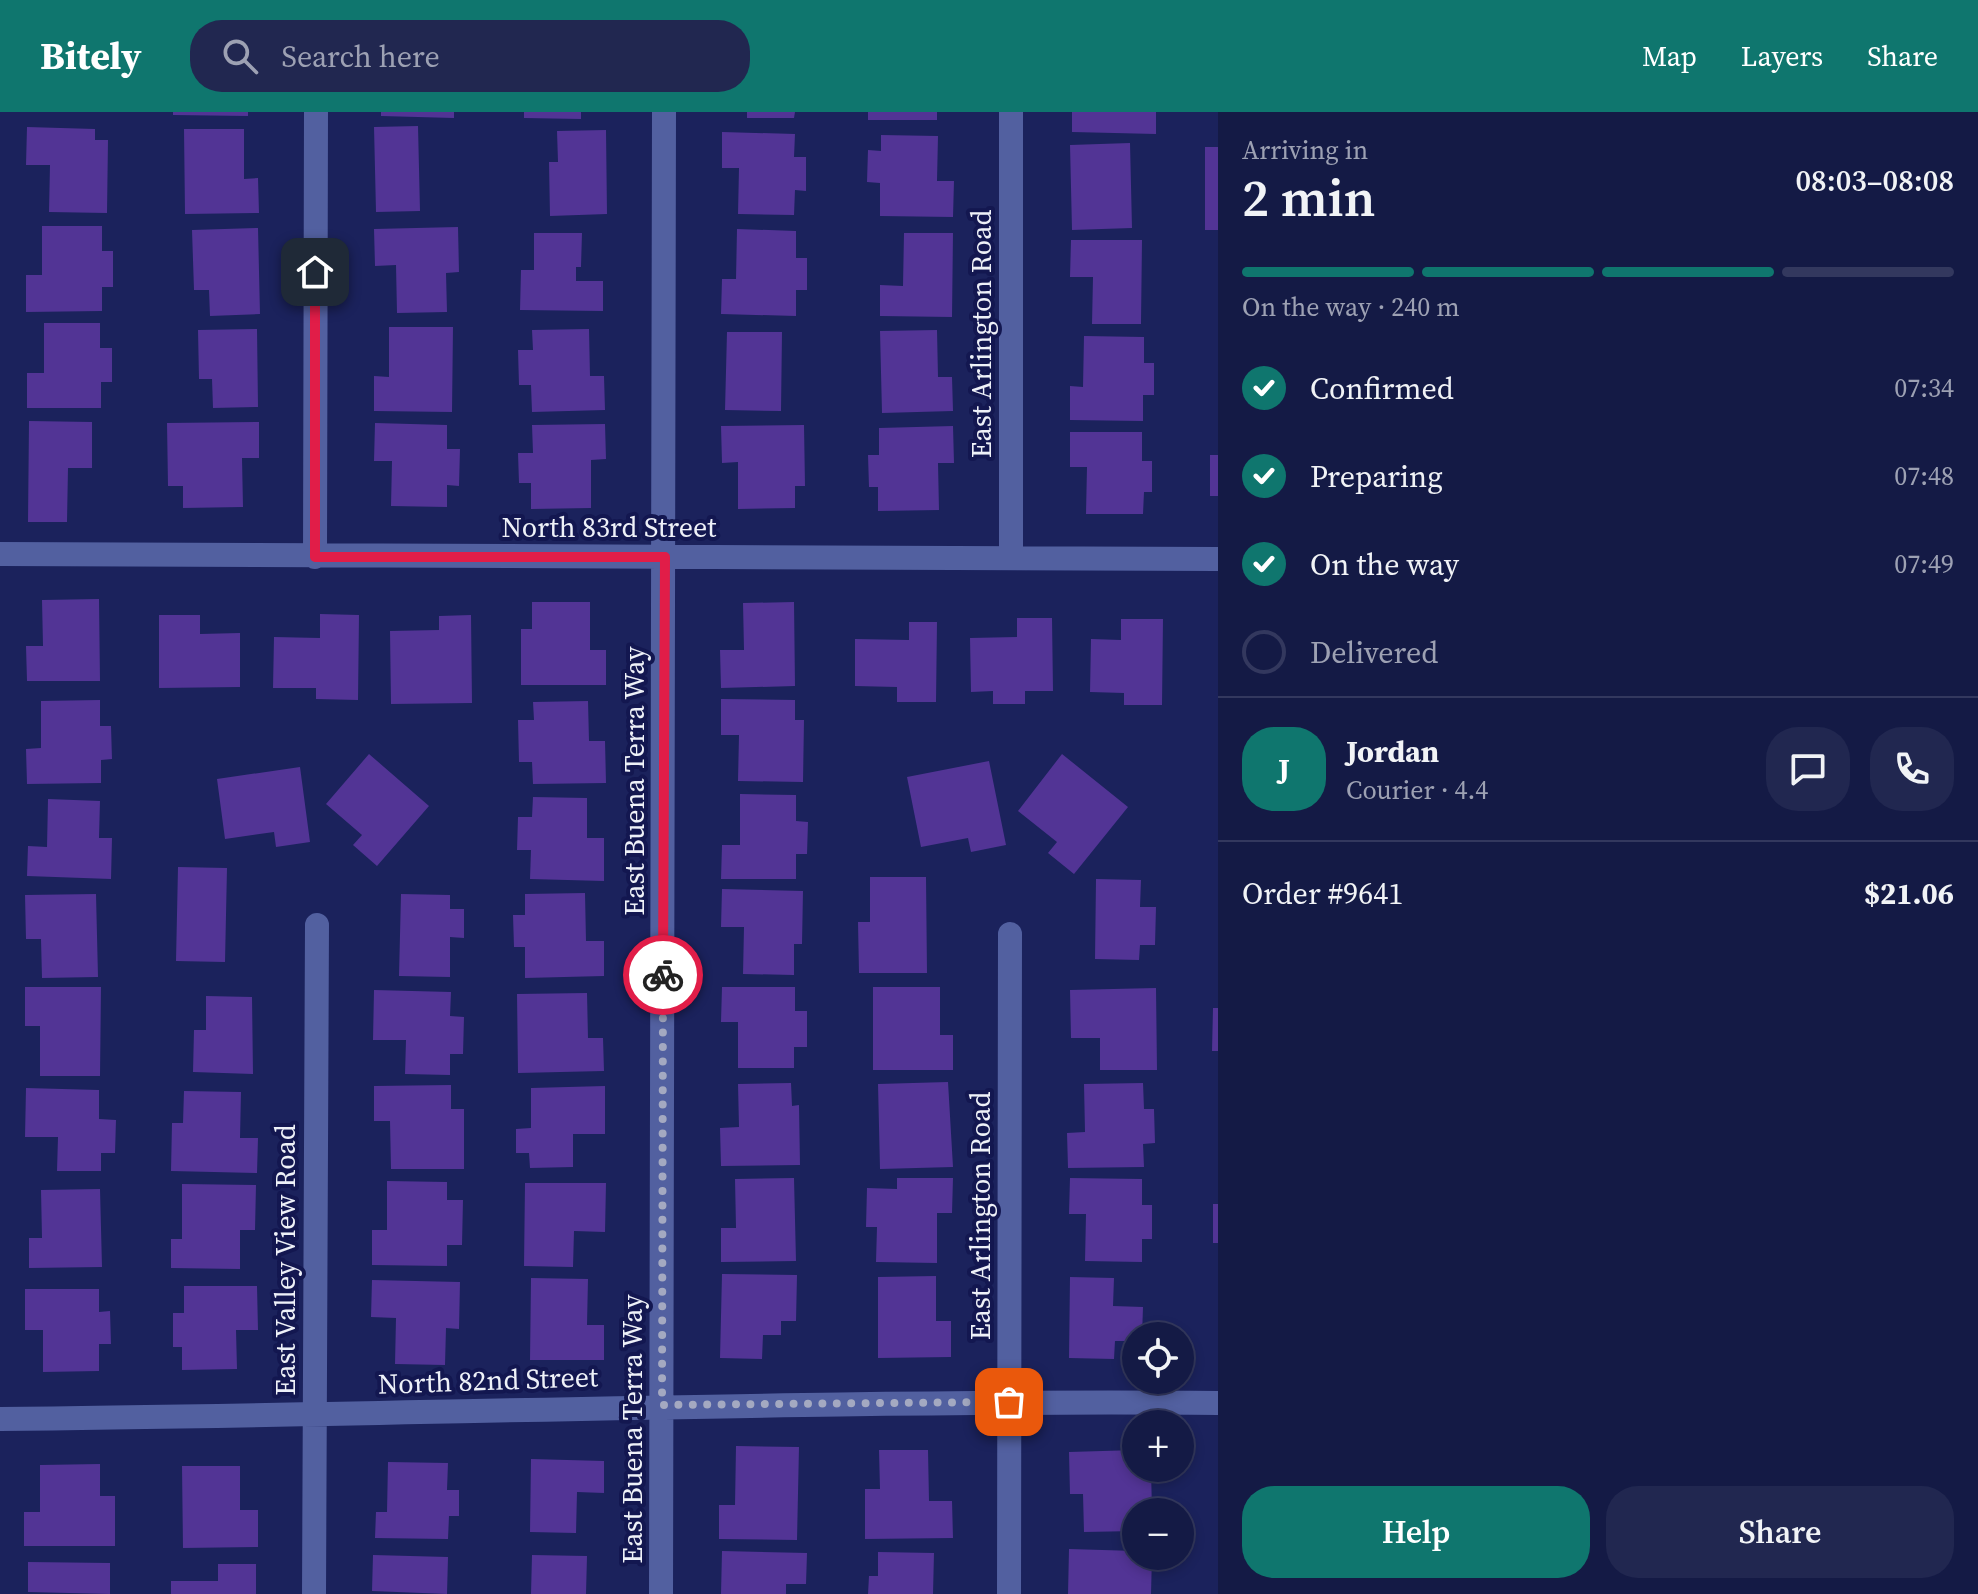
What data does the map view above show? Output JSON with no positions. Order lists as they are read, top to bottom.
{
  "streets": {
    "street": [
      "East Arlington Road",
      "North 83rd Street",
      "East Buena Terra Way",
      "East Valley View Road",
      "North 82nd Street"
    ]
  },
  "crossings": [
    ["East Arlington Road", "North 83rd Street"],
    ["East Arlington Road", "North 82nd Street"],
    ["North 83rd Street", "East Buena Terra Way"],
    ["East Buena Terra Way", "North 82nd Street"],
    ["East Valley View Road", "North 82nd Street"]
  ],
  "page": {
    "header": "Bitely",
    "search": "Search here",
    "nav": ["Map", "Layers", "Share"],
    "heading": ["2 min", "Arriving in", "08:03–08:08"],
    "panel": [
      "Jordan",
      "Courier · 4.4",
      "Order #9641",
      "$21.06"
    ],
    "bar": "On the way · 240 m",
    "list": [
      ["Confirmed", "07:34"],
      ["Preparing", "07:48"],
      ["On the way", "07:49"],
      "Delivered"
    ],
    "round": "J",
    "map_buttons": ["+", "−"],
    "buttons": ["Help", "Share"]
  }
}
